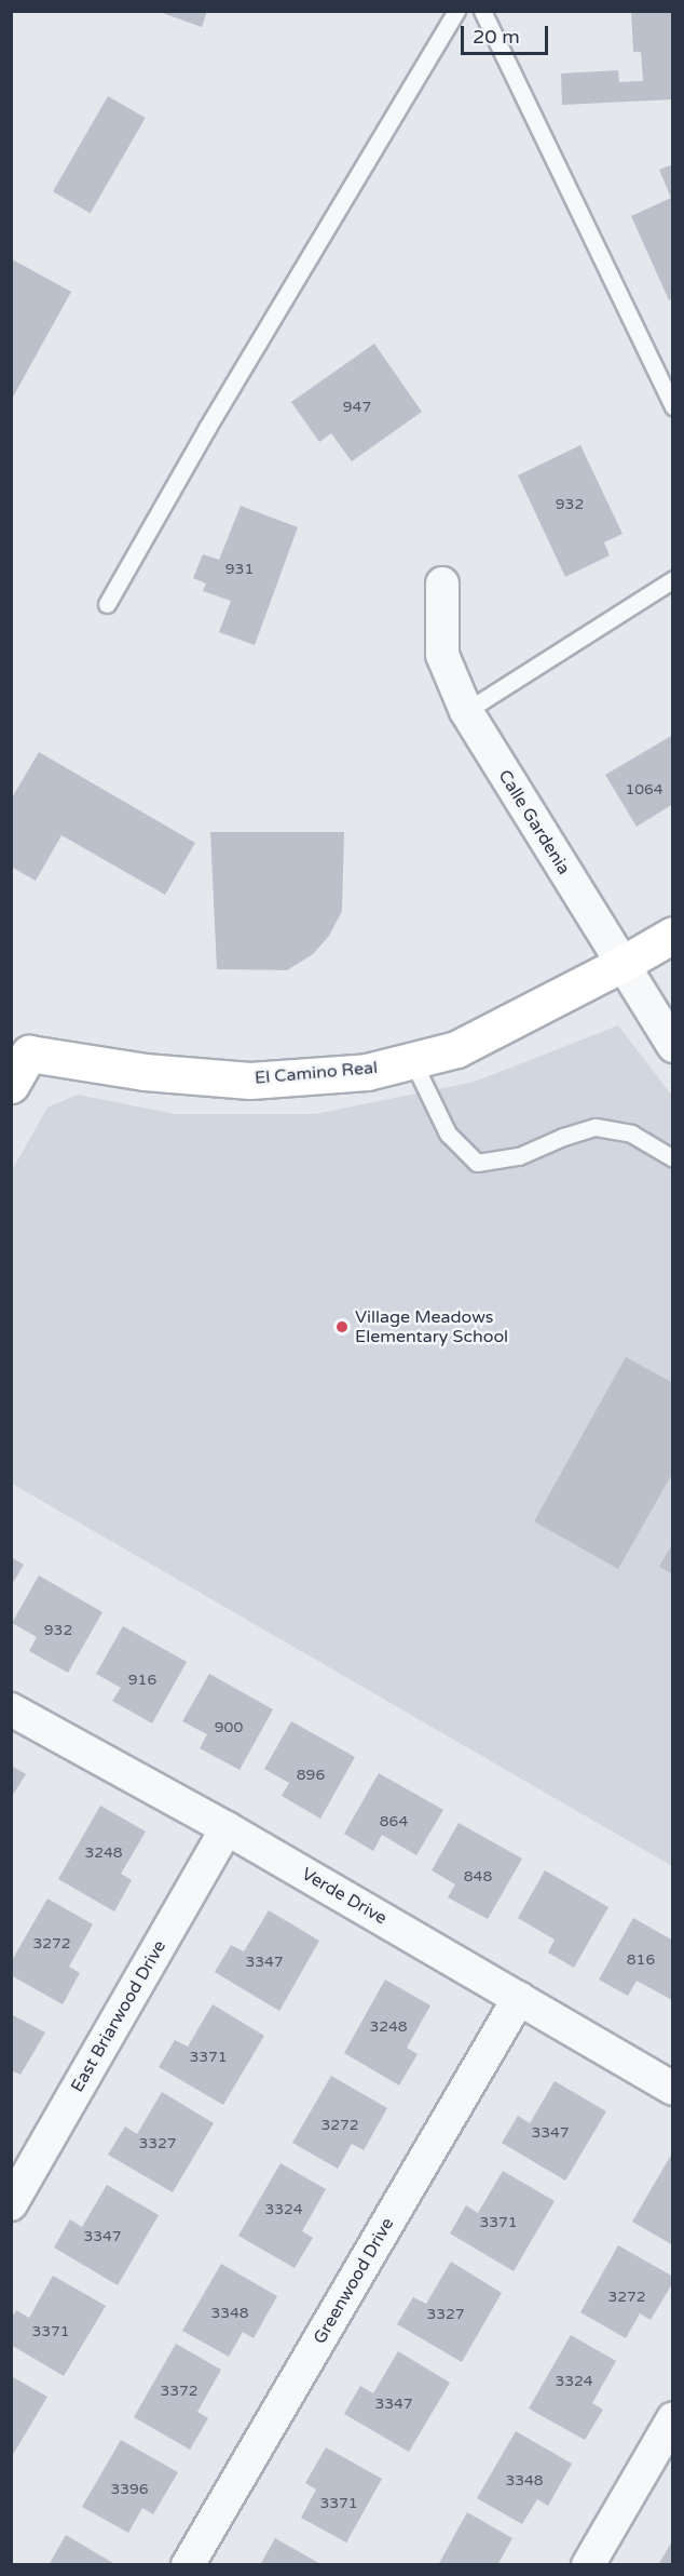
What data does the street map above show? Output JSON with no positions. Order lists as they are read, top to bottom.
{
  "streets": {
    "street": [
      "Calle Gardenia",
      "El Camino Real",
      "Verde Drive",
      "East Briarwood Drive",
      "Greenwood Drive"
    ]
  },
  "crossings": [
    ["Calle Gardenia", "El Camino Real"],
    ["Verde Drive", "East Briarwood Drive"],
    ["Verde Drive", "Greenwood Drive"]
  ],
  "places": ["Village Meadows Elementary School"],
  "house_numbers": [
    "947",
    "932",
    "931",
    "1064",
    "932",
    "916",
    "900",
    "896",
    "864",
    "3248",
    "848",
    "3272",
    "816",
    "3347",
    "3248",
    "3371",
    "3272",
    "3347",
    "3327",
    "3324",
    "3371",
    "3347",
    "3272",
    "3348",
    "3327",
    "3371",
    "3324",
    "3372",
    "3347",
    "3348",
    "3396",
    "3371"
  ],
  "scale_bar": "20 m"
}
